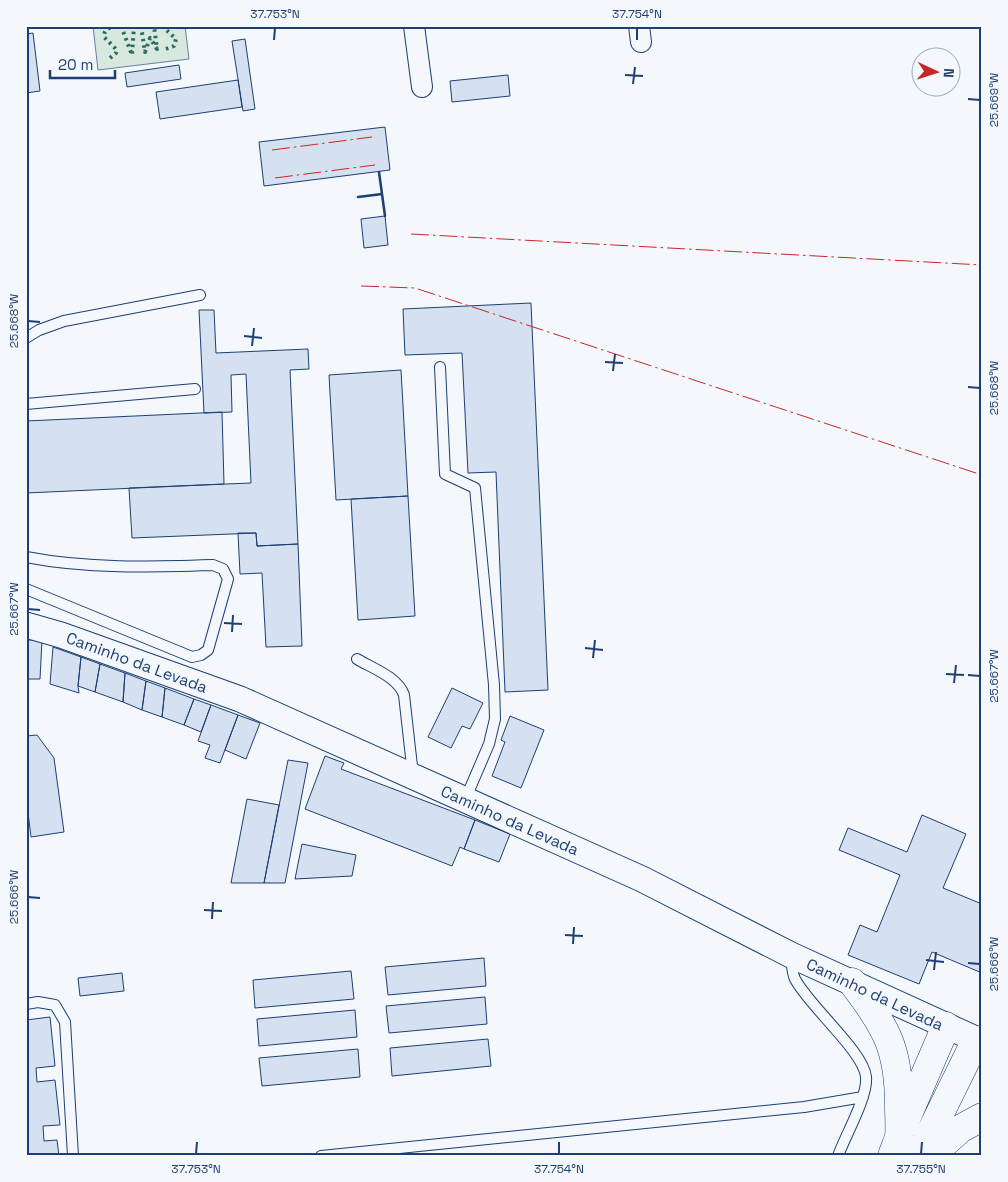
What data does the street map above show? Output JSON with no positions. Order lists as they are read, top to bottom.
{
  "streets": {
    "street": ["Caminho da Levada"]
  },
  "scale_bar": "20 m",
  "north": "right",
  "coordinates": [
    "37.753°N",
    "37.754°N",
    "25.669°W",
    "25.668°W",
    "25.667°W",
    "25.666°W",
    "37.755°N"
  ]
}
